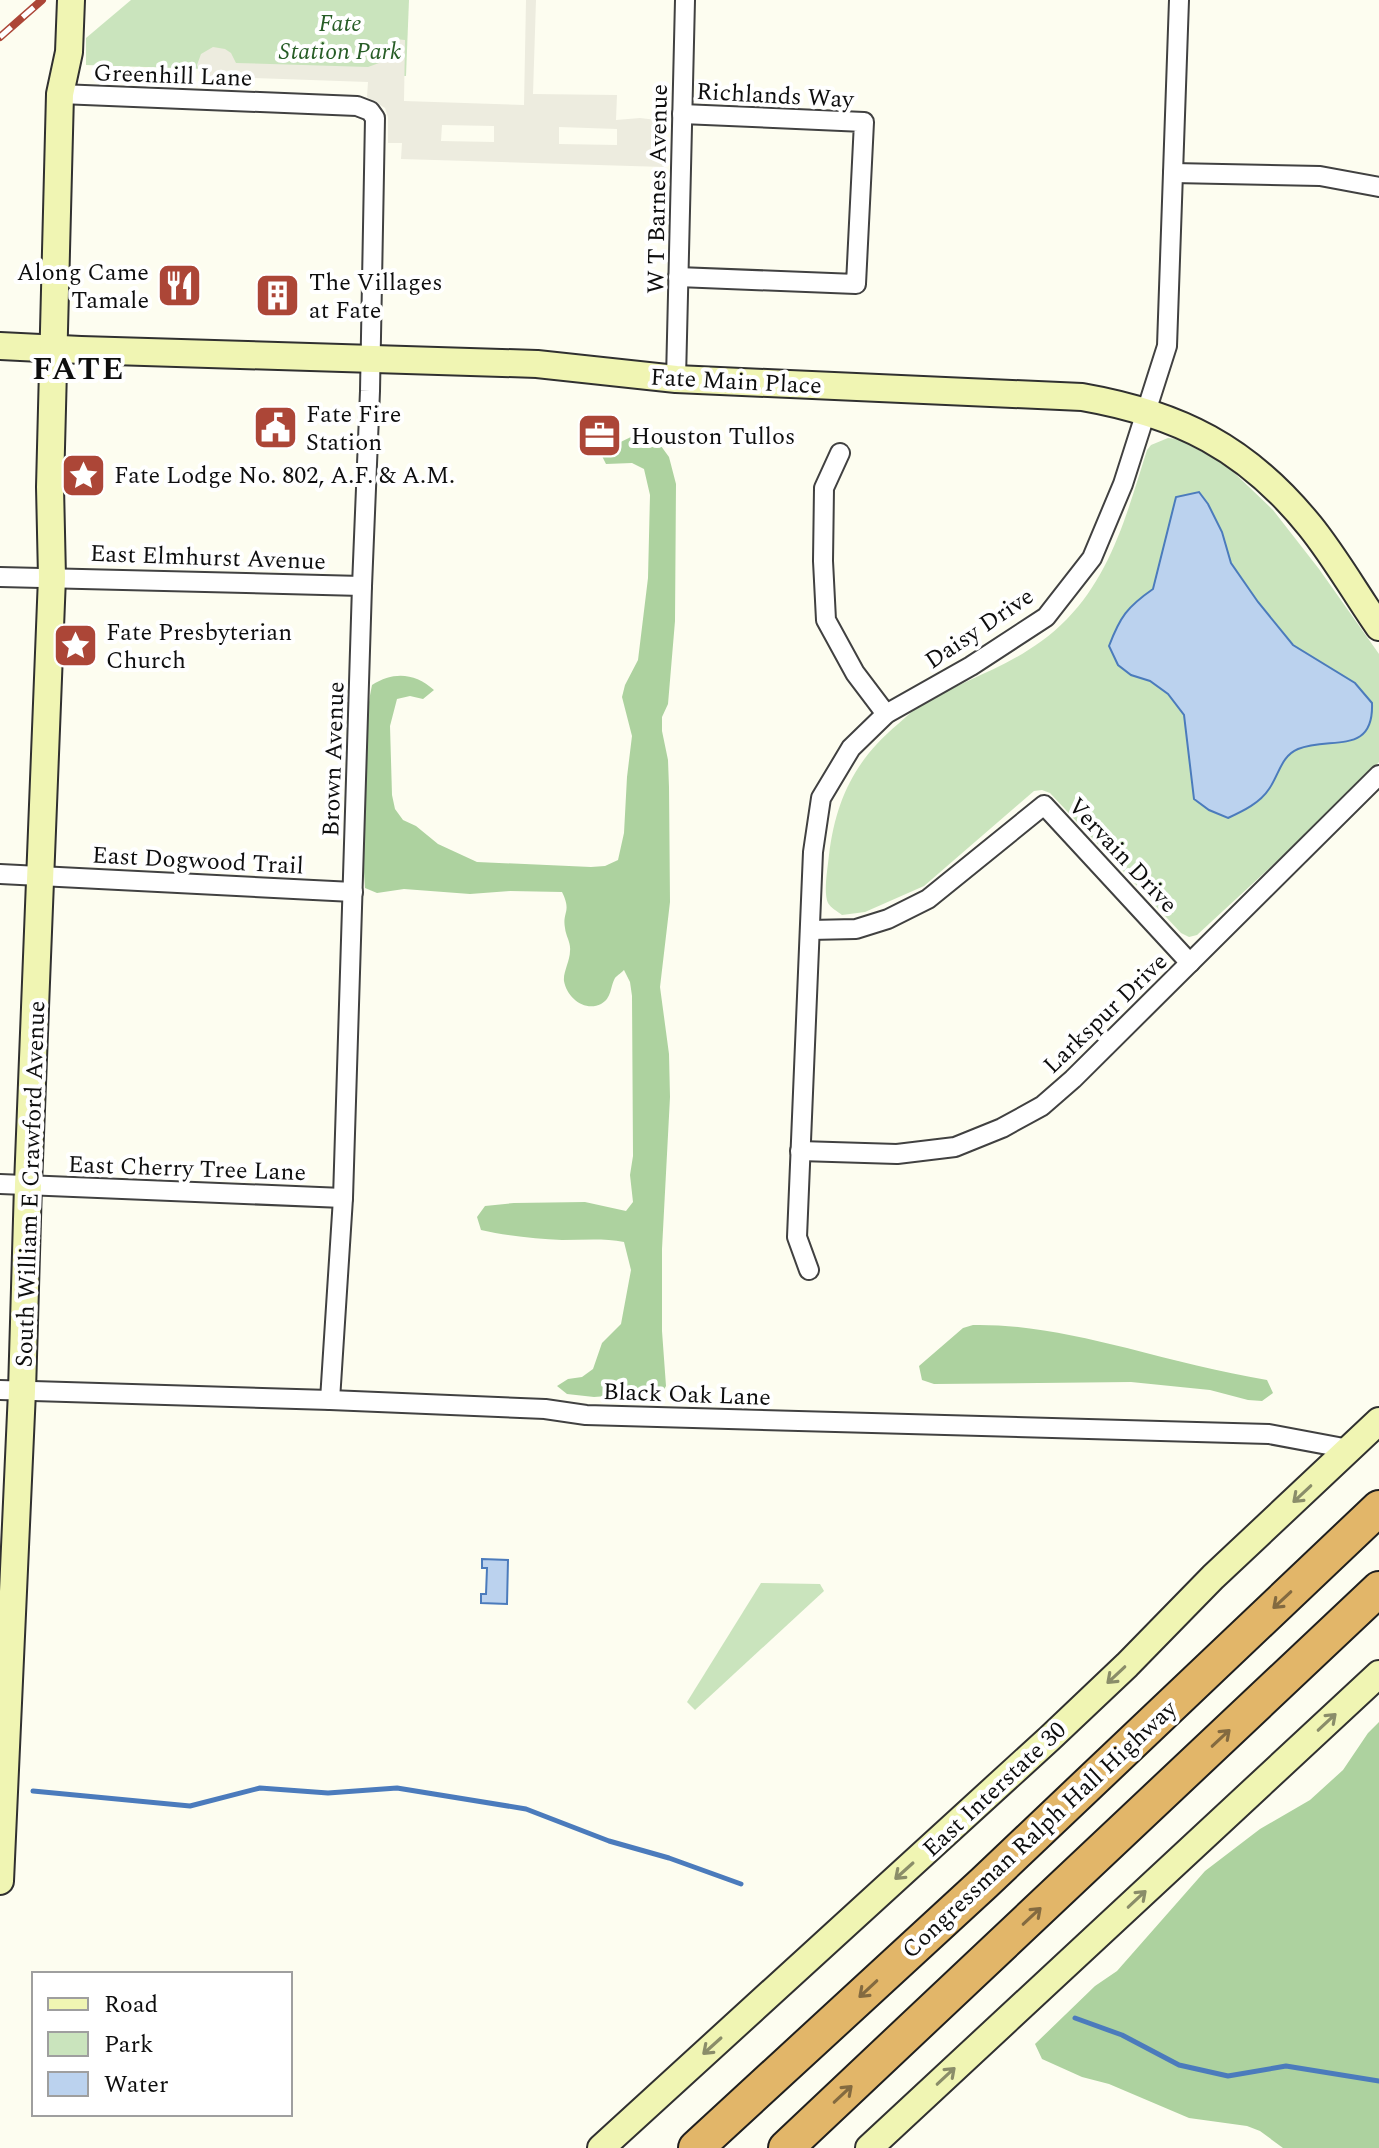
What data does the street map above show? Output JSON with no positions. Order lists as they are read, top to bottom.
{
  "streets": {
    "highway": ["Congressman Ralph Hall Highway"],
    "main road": ["Fate Main Place", "South William E Crawford Avenue", "East Interstate 30"],
    "street": [
      "Greenhill Lane",
      "Richlands Way",
      "W T Barnes Avenue",
      "East Elmhurst Avenue",
      "Daisy Drive",
      "Brown Avenue",
      "Vervain Drive",
      "East Dogwood Trail",
      "Larkspur Drive",
      "East Cherry Tree Lane",
      "Black Oak Lane"
    ]
  },
  "crossings": [
    ["Greenhill Lane", "Brown Avenue"],
    ["Greenhill Lane", "South William E Crawford Avenue"],
    ["Richlands Way", "W T Barnes Avenue"],
    ["W T Barnes Avenue", "Fate Main Place"],
    ["Fate Main Place", "Daisy Drive"],
    ["Fate Main Place", "Brown Avenue"],
    ["Fate Main Place", "South William E Crawford Avenue"],
    ["East Elmhurst Avenue", "Brown Avenue"],
    ["East Elmhurst Avenue", "South William E Crawford Avenue"],
    ["Daisy Drive", "Vervain Drive"],
    ["Daisy Drive", "Larkspur Drive"],
    ["Brown Avenue", "East Dogwood Trail"],
    ["Brown Avenue", "East Cherry Tree Lane"],
    ["Brown Avenue", "Black Oak Lane"],
    ["Vervain Drive", "Larkspur Drive"],
    ["East Dogwood Trail", "South William E Crawford Avenue"],
    ["East Cherry Tree Lane", "South William E Crawford Avenue"],
    ["South William E Crawford Avenue", "Black Oak Lane"],
    ["Black Oak Lane", "East Interstate 30"]
  ],
  "districts": ["FATE"],
  "parks": ["Fate Station Park"],
  "places": {
    "restaurant": ["Along Came Tamale"],
    "building": ["The Villages at Fate"],
    "public building": ["Fate Fire Station"],
    "office": ["Houston Tullos"],
    "place": ["Fate Lodge No. 802, A.F. & A.M.", "Fate Presbyterian Church"]
  },
  "legend": ["Road", "Park", "Water"]
}
